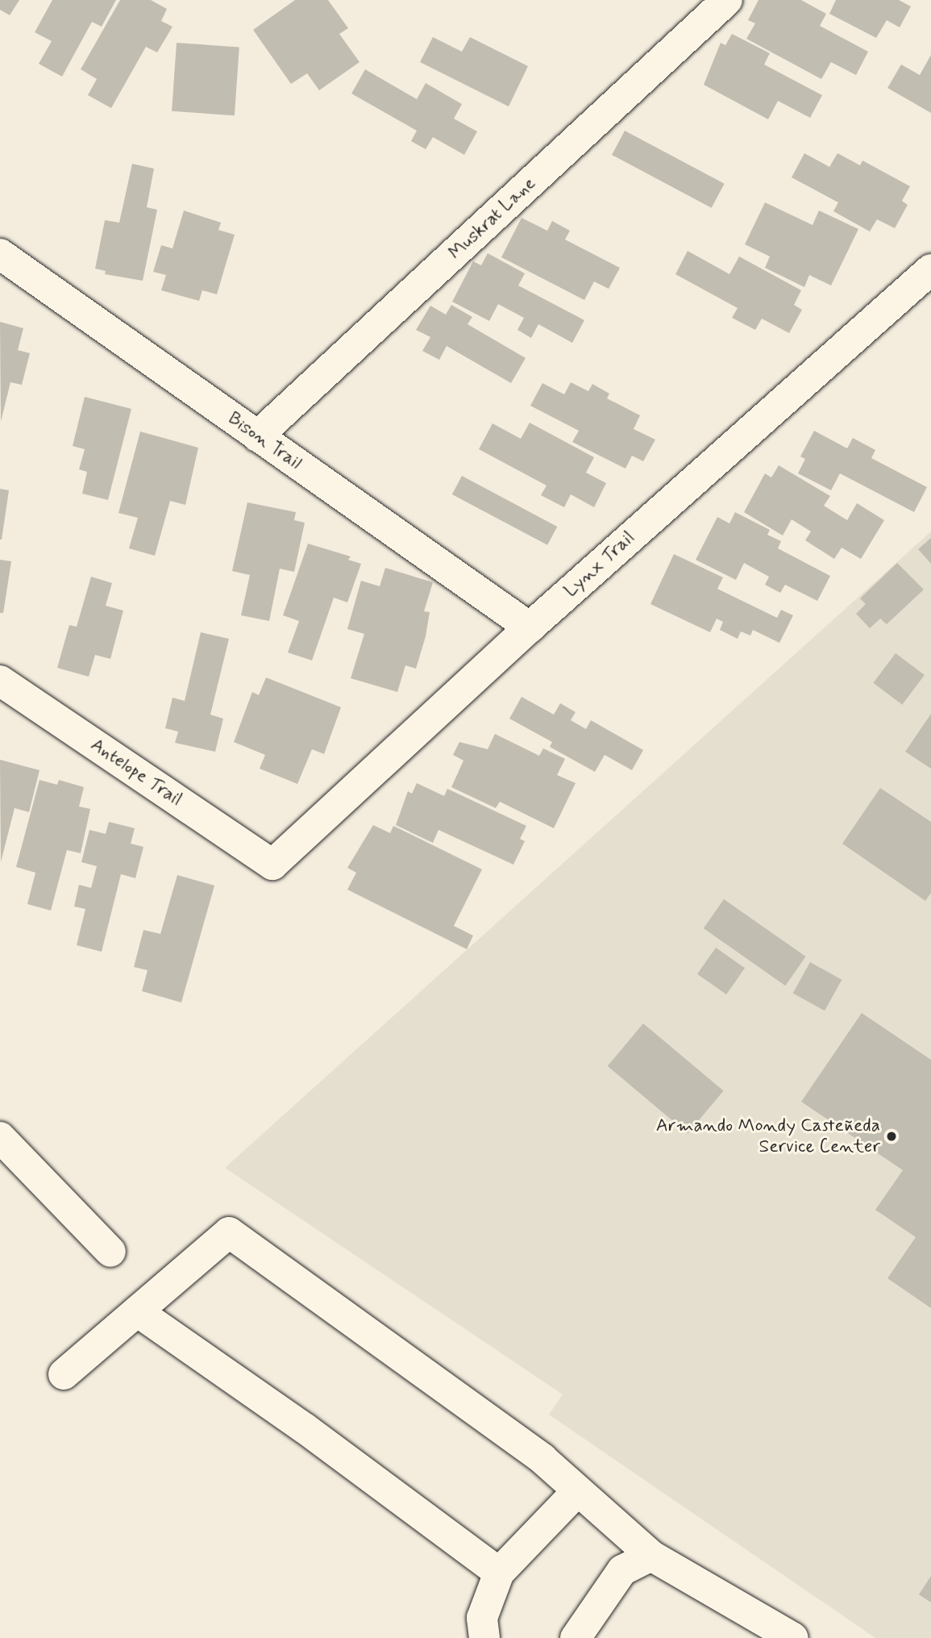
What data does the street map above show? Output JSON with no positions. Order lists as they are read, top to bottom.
{
  "streets": {
    "street": [
      "Muskrat Lane",
      "Bison Trail",
      "Lynx Trail",
      "Antelope Trail"
    ]
  },
  "crossings": [
    ["Muskrat Lane", "Bison Trail"],
    ["Bison Trail", "Lynx Trail"],
    ["Lynx Trail", "Antelope Trail"]
  ],
  "places": ["Armando Mondy Casteñeda Service Center"]
}
